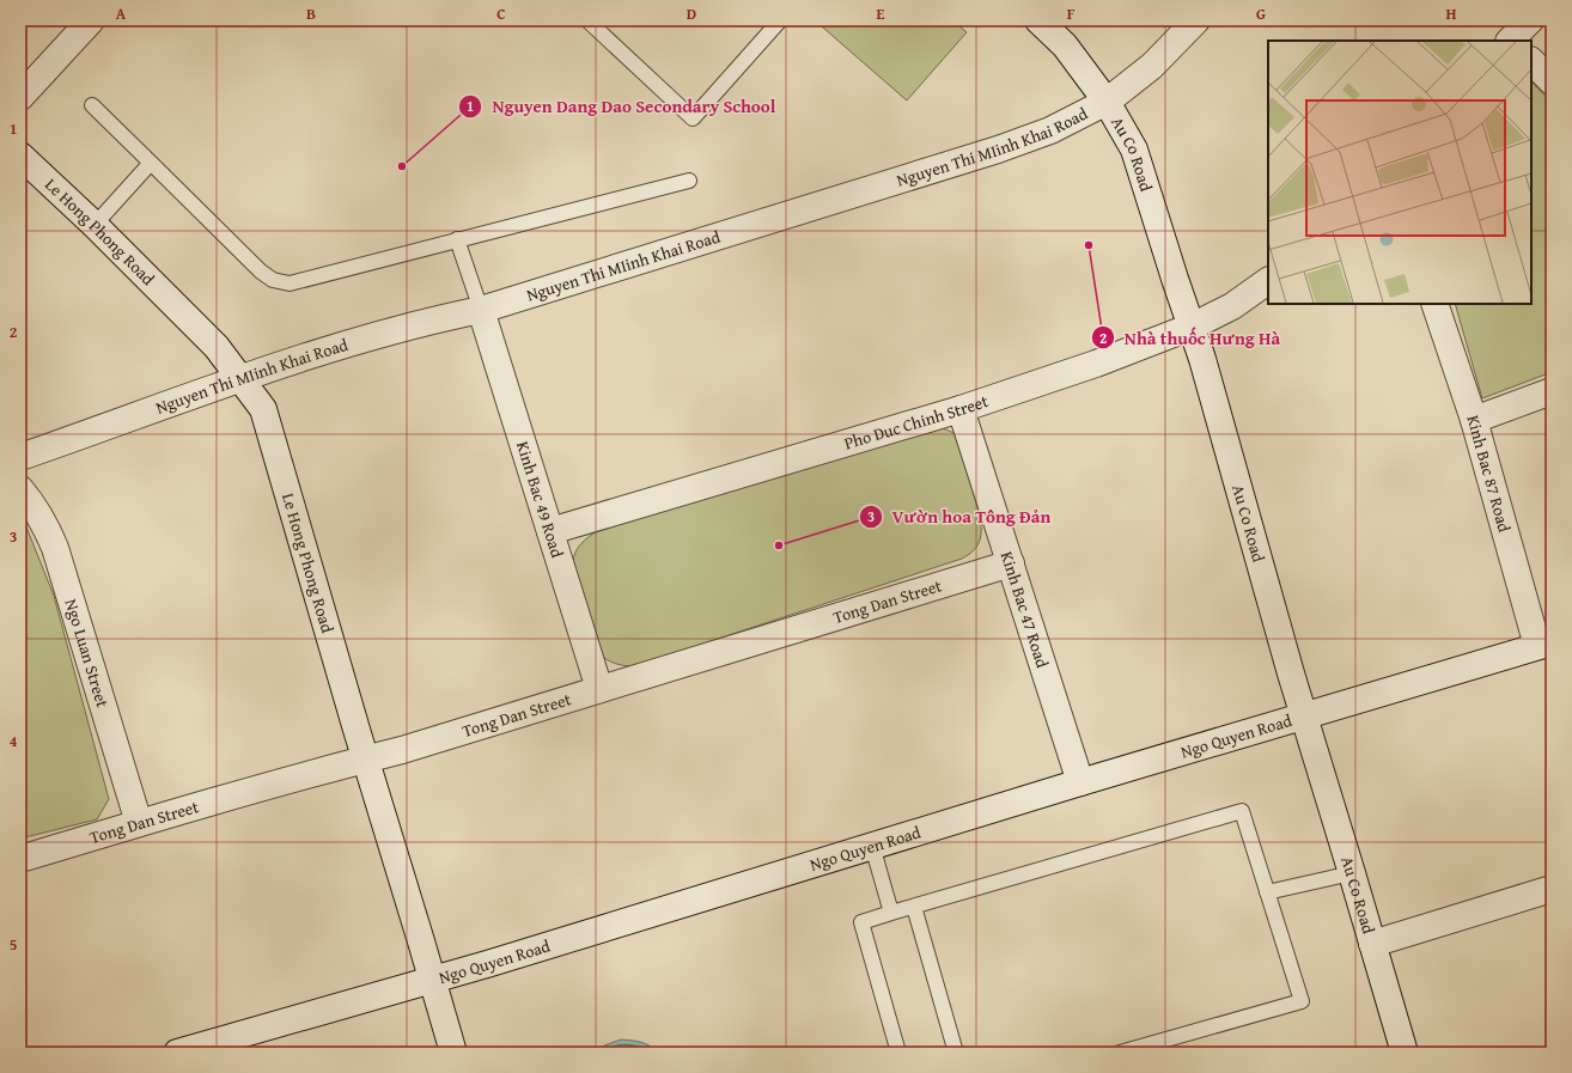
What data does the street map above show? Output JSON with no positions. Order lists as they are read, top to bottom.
{
  "streets": {
    "street": [
      "Nguyen Thi MIinh Khai Road",
      "Au Co Road",
      "Le Hong Phong Road",
      "Pho Duc Chinh Street",
      "Kinh Bac 87 Road",
      "Kinh Bac 49 Road",
      "Tong Dan Street",
      "Kinh Bac 47 Road",
      "Ngo Luan Street",
      "Ngo Quyen Road"
    ]
  },
  "crossings": [
    ["Nguyen Thi MIinh Khai Road", "Au Co Road"],
    ["Nguyen Thi MIinh Khai Road", "Le Hong Phong Road"],
    ["Nguyen Thi MIinh Khai Road", "Kinh Bac 49 Road"],
    ["Au Co Road", "Pho Duc Chinh Street"],
    ["Au Co Road", "Ngo Quyen Road"],
    ["Le Hong Phong Road", "Tong Dan Street"],
    ["Le Hong Phong Road", "Ngo Quyen Road"],
    ["Pho Duc Chinh Street", "Kinh Bac 49 Road"],
    ["Pho Duc Chinh Street", "Kinh Bac 47 Road"],
    ["Kinh Bac 87 Road", "Ngo Quyen Road"],
    ["Kinh Bac 49 Road", "Tong Dan Street"],
    ["Tong Dan Street", "Kinh Bac 47 Road"],
    ["Tong Dan Street", "Ngo Luan Street"],
    ["Kinh Bac 47 Road", "Ngo Quyen Road"]
  ],
  "places": ["Nguyen Dang Dao Secondary School", "Nhà thuốc Hưng Hà", "Vườn hoa Tông Đản"],
  "grid": {
    "columns": [
      "A",
      "B",
      "C",
      "D",
      "E",
      "F",
      "G",
      "H"
    ],
    "rows": [
      "1",
      "2",
      "3",
      "4",
      "5"
    ]
  }
}
